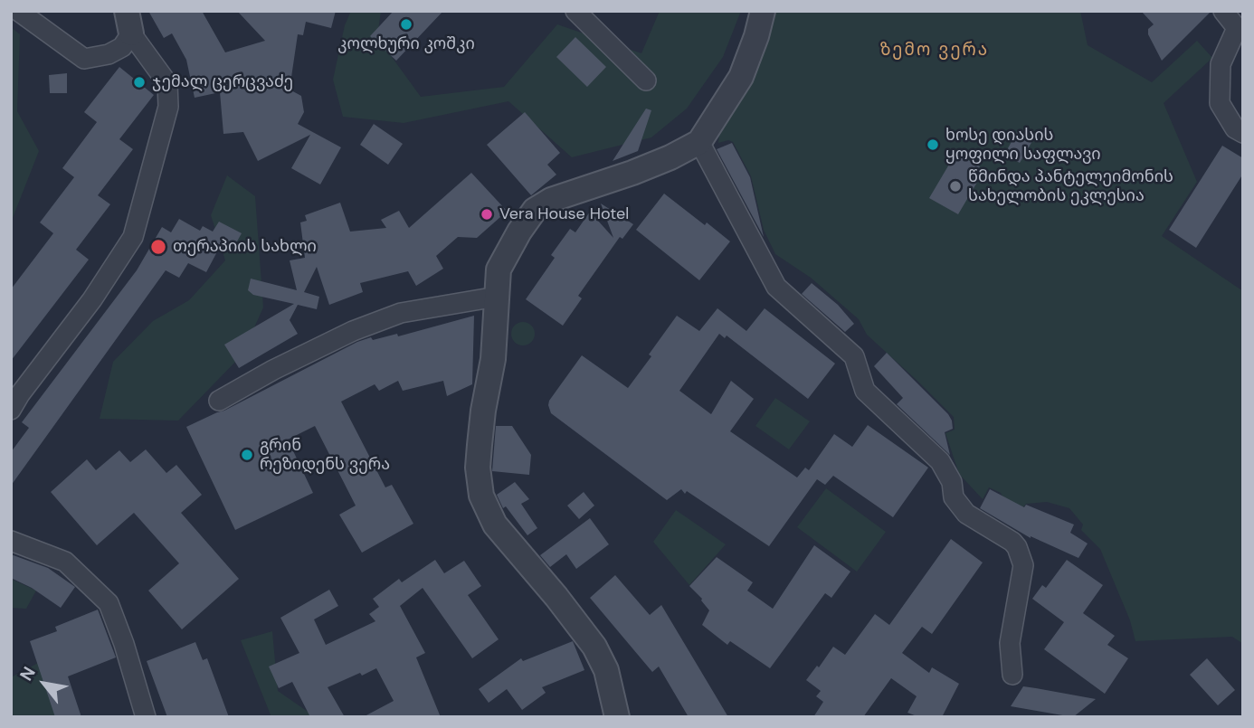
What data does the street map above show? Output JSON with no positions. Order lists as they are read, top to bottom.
{
  "districts": ["ზემო ვერა"],
  "places": [
    "კოლხური კოშკი",
    "ჯემალ ცერცვაძე",
    "ხოსე დიასის ყოფილი საფლავი",
    "წმინდა პანტელეიმონის სახელობის ეკლესია",
    "Vera House Hotel",
    "თერაპიის სახლი",
    "გრინ რეზიდენს ვერა"
  ],
  "north": "top left"
}
